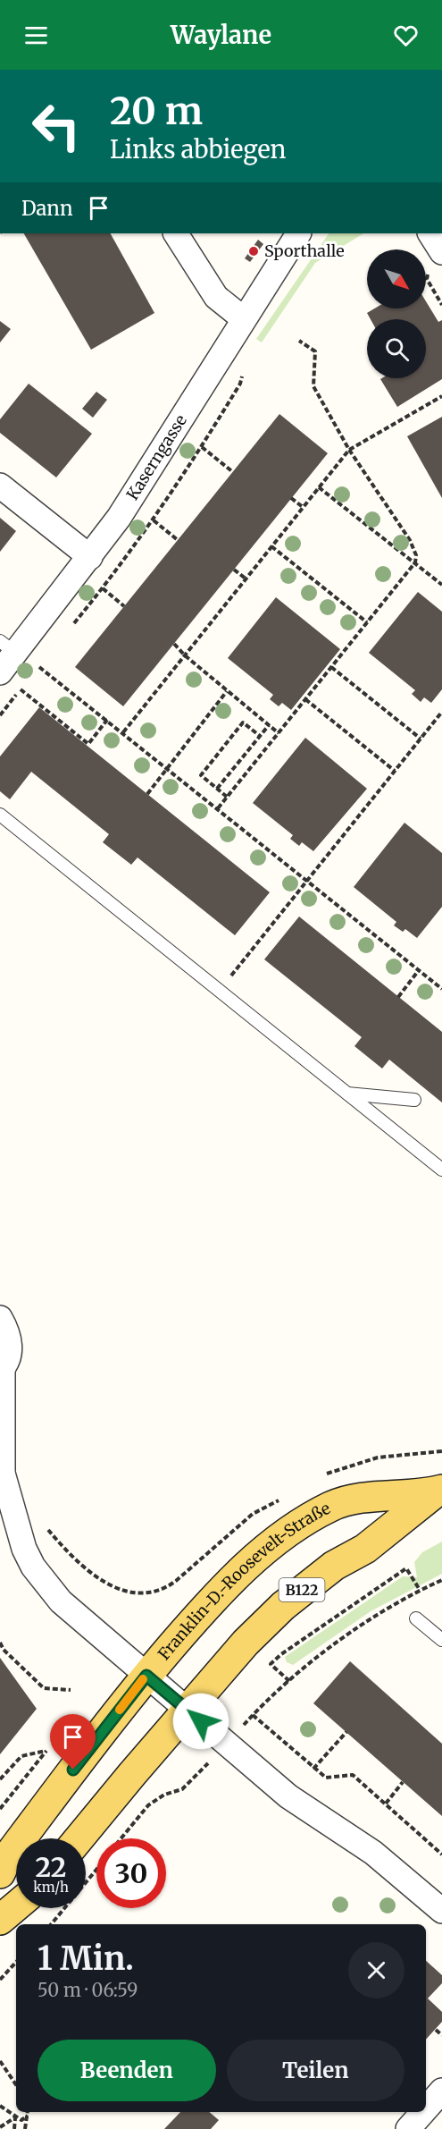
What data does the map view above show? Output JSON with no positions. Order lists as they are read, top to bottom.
{
  "streets": {
    "main road": ["Franklin-D.-Roosevelt-Straße", "B122"],
    "street": ["Kaserngasse"]
  },
  "places": ["Sporthalle"],
  "north": "bottom right",
  "page": {
    "header": "Waylane",
    "turn": ["20 m", "Links abbiegen"],
    "then": "Dann",
    "speed": "22 km/h",
    "limit": "30",
    "heading": ["1 Min.", "50 m · 06:59"],
    "buttons": ["Beenden", "Teilen"]
  }
}
